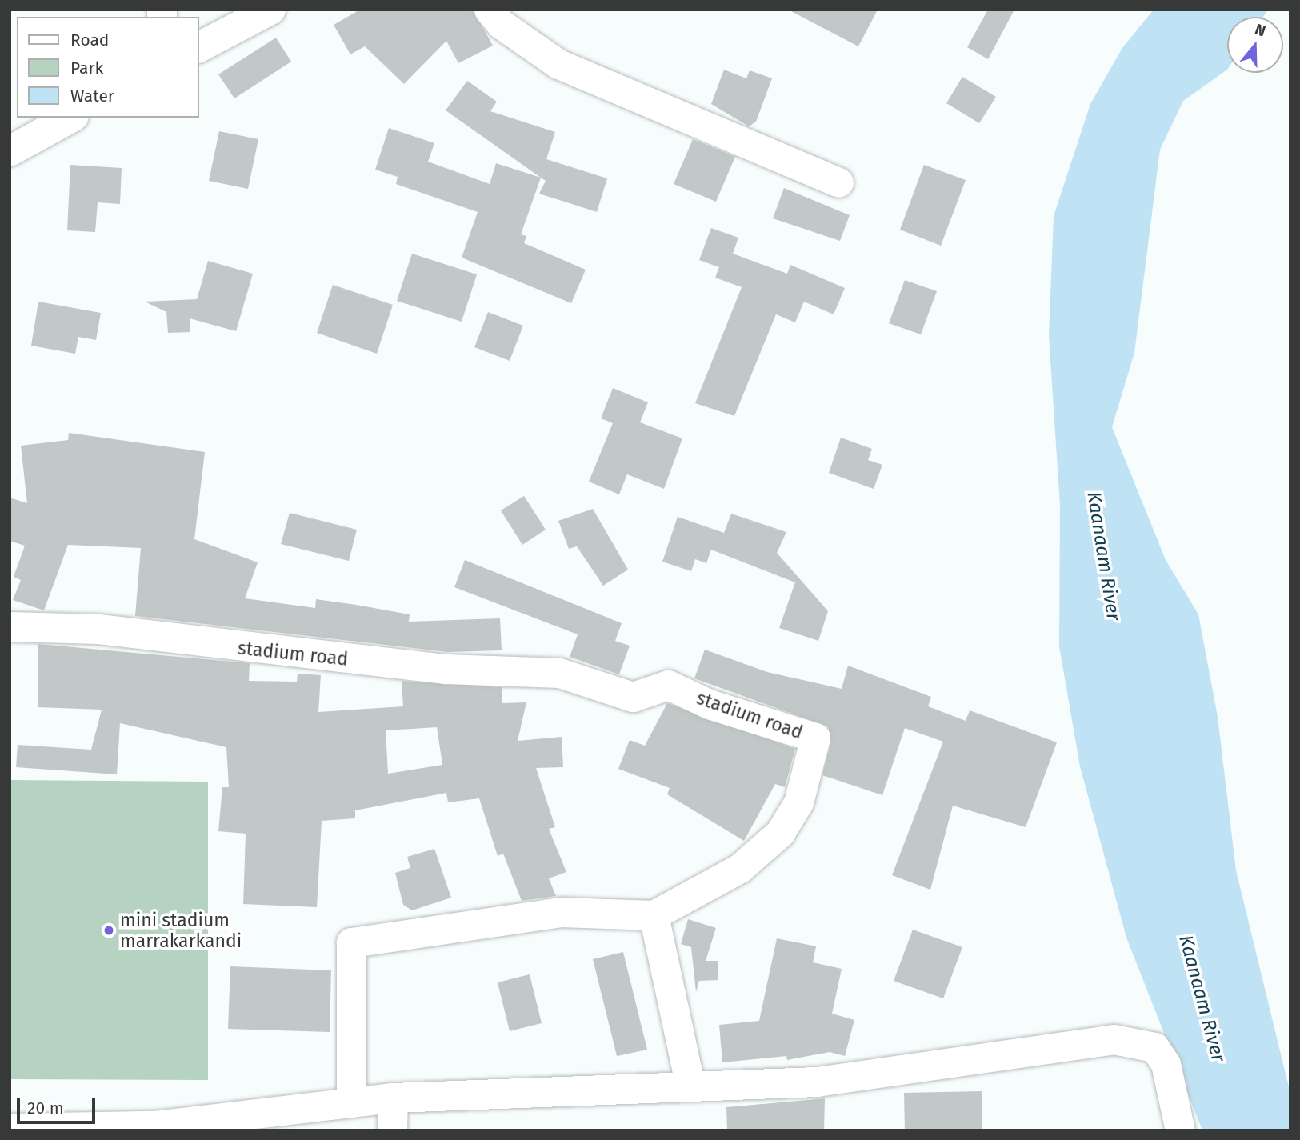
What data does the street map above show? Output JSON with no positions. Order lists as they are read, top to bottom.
{
  "streets": {
    "street": ["stadium road"]
  },
  "water": ["Kaanaam River"],
  "places": ["mini stadium marrakarkandi"],
  "legend": ["Road", "Park", "Water"],
  "scale_bar": "20 m",
  "north": "top"
}
